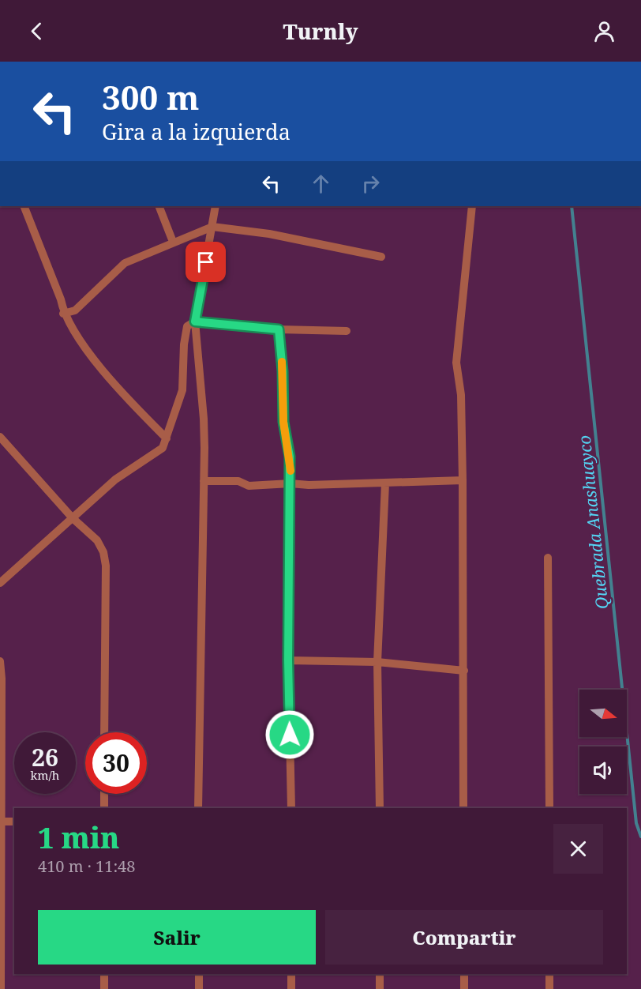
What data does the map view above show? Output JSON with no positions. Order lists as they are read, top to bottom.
{
  "water": ["Quebrada Anashuayco"],
  "north": "right",
  "page": {
    "header": "Turnly",
    "turn": ["300 m", "Gira a la izquierda"],
    "speed": "26 km/h",
    "limit": "30",
    "heading": ["1 min", "410 m · 11:48"],
    "buttons": ["Salir", "Compartir"]
  }
}
